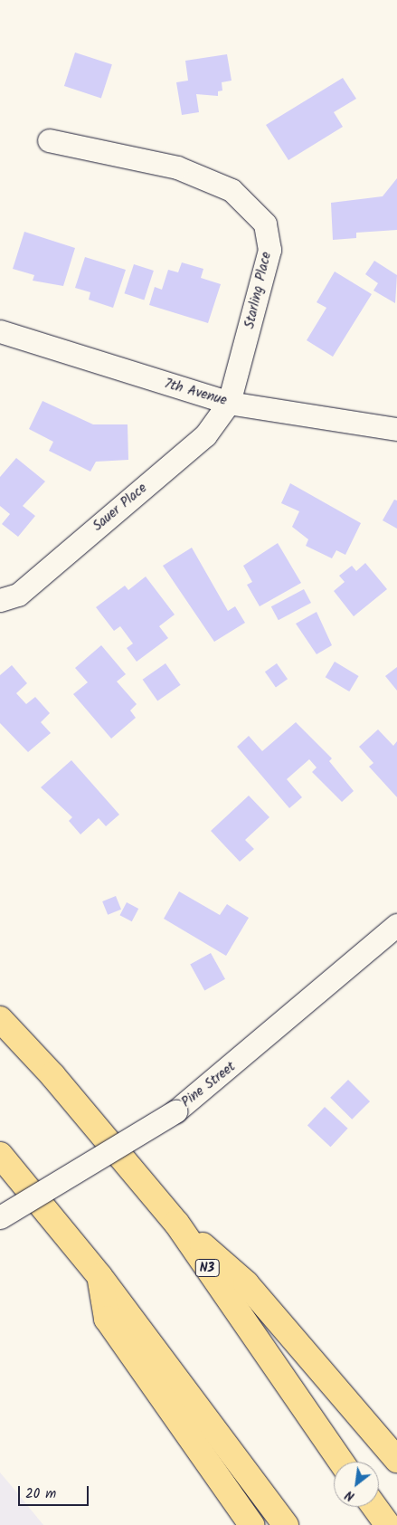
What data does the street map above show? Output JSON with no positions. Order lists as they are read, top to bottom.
{
  "streets": {
    "highway": ["N3"],
    "street": [
      "Starling Place",
      "7th Avenue",
      "Sauer Place",
      "Pine Street"
    ]
  },
  "crossings": [
    ["Starling Place", "7th Avenue"],
    ["Starling Place", "Sauer Place"],
    ["7th Avenue", "Sauer Place"]
  ],
  "scale_bar": "20 m",
  "north": "bottom left"
}
